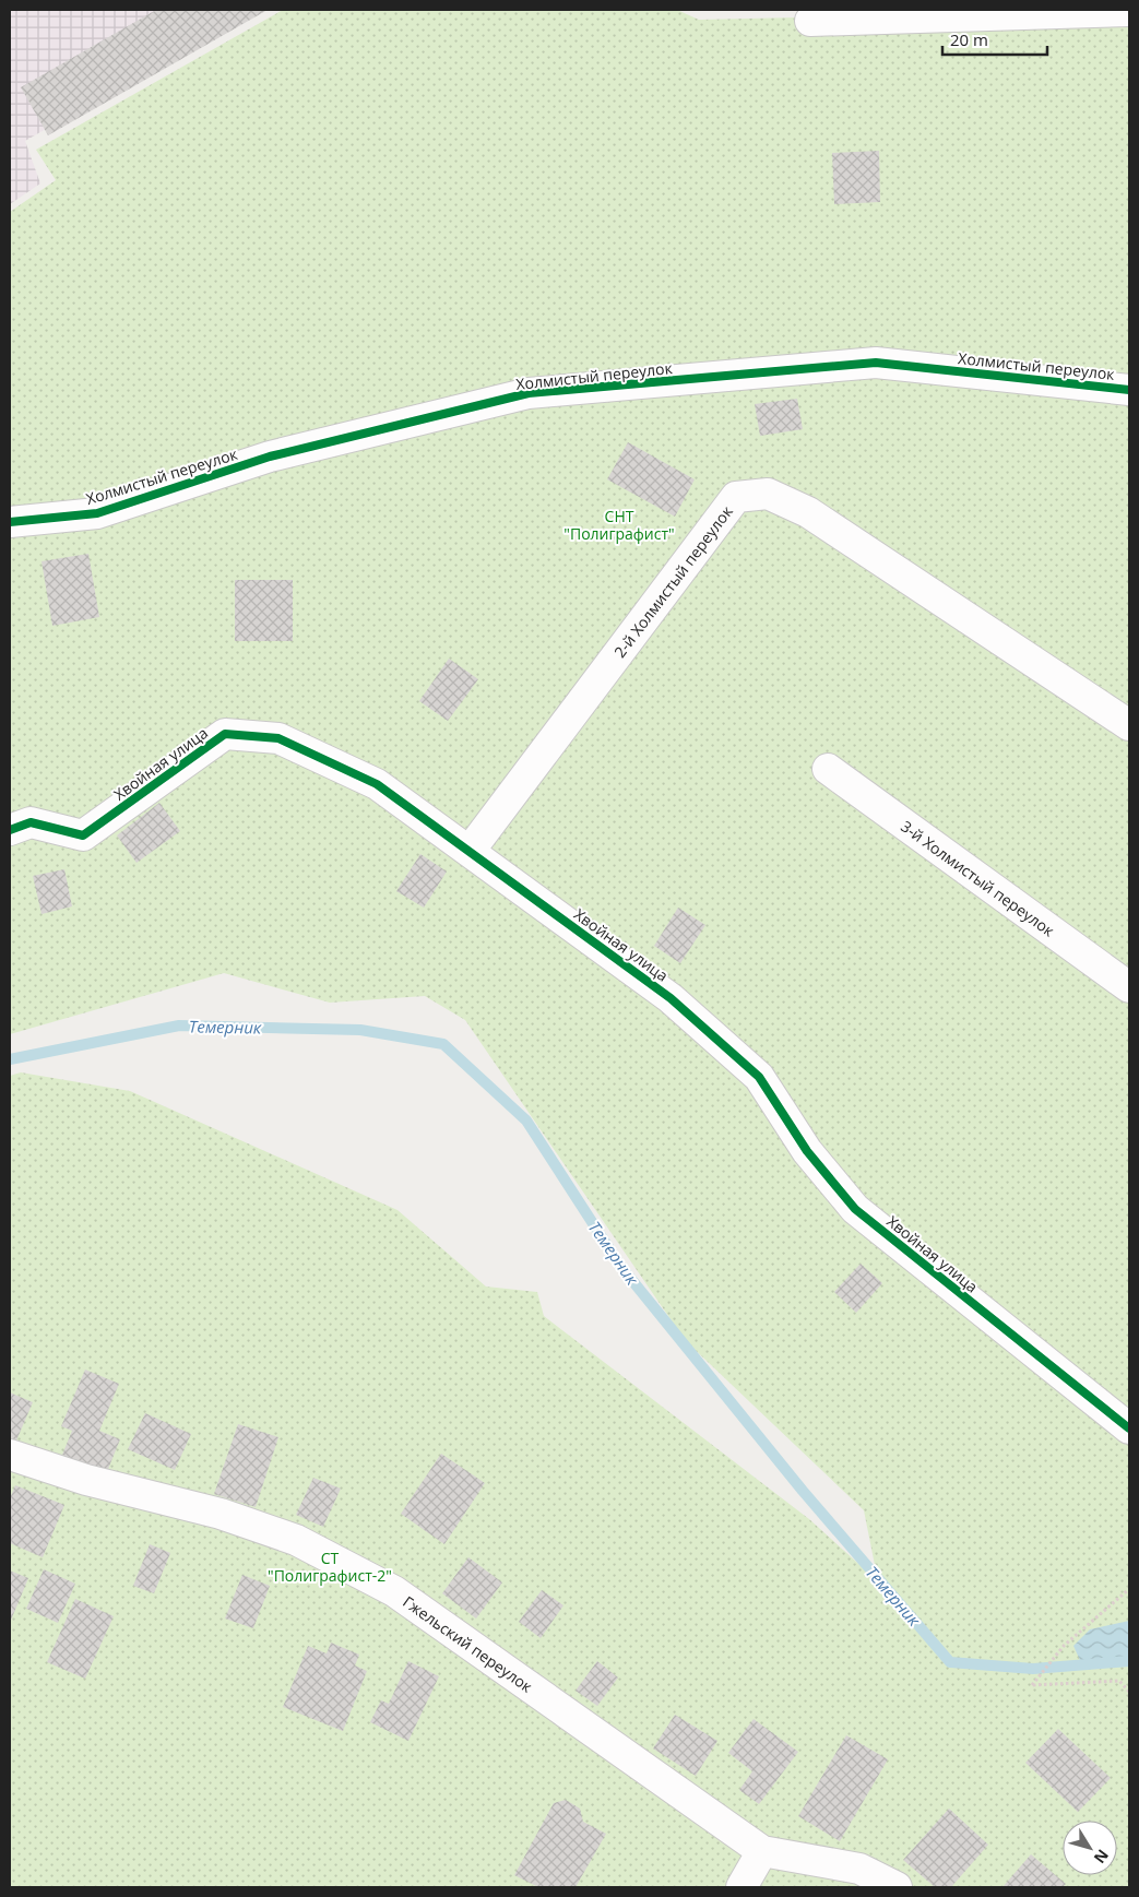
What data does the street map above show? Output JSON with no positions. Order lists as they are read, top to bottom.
{
  "streets": {
    "street": [
      "Холмистый переулок",
      "2-й Холмистый переулок",
      "Хвойная улица",
      "3-й Холмистый переулок",
      "Гжельский переулок"
    ]
  },
  "crossings": [
    ["2-й Холмистый переулок", "Хвойная улица"]
  ],
  "water": ["Темерник"],
  "parks": ["СНТ \"Полиграфист\"", "СТ \"Полиграфист-2\""],
  "scale_bar": "20 m",
  "north": "bottom right"
}
